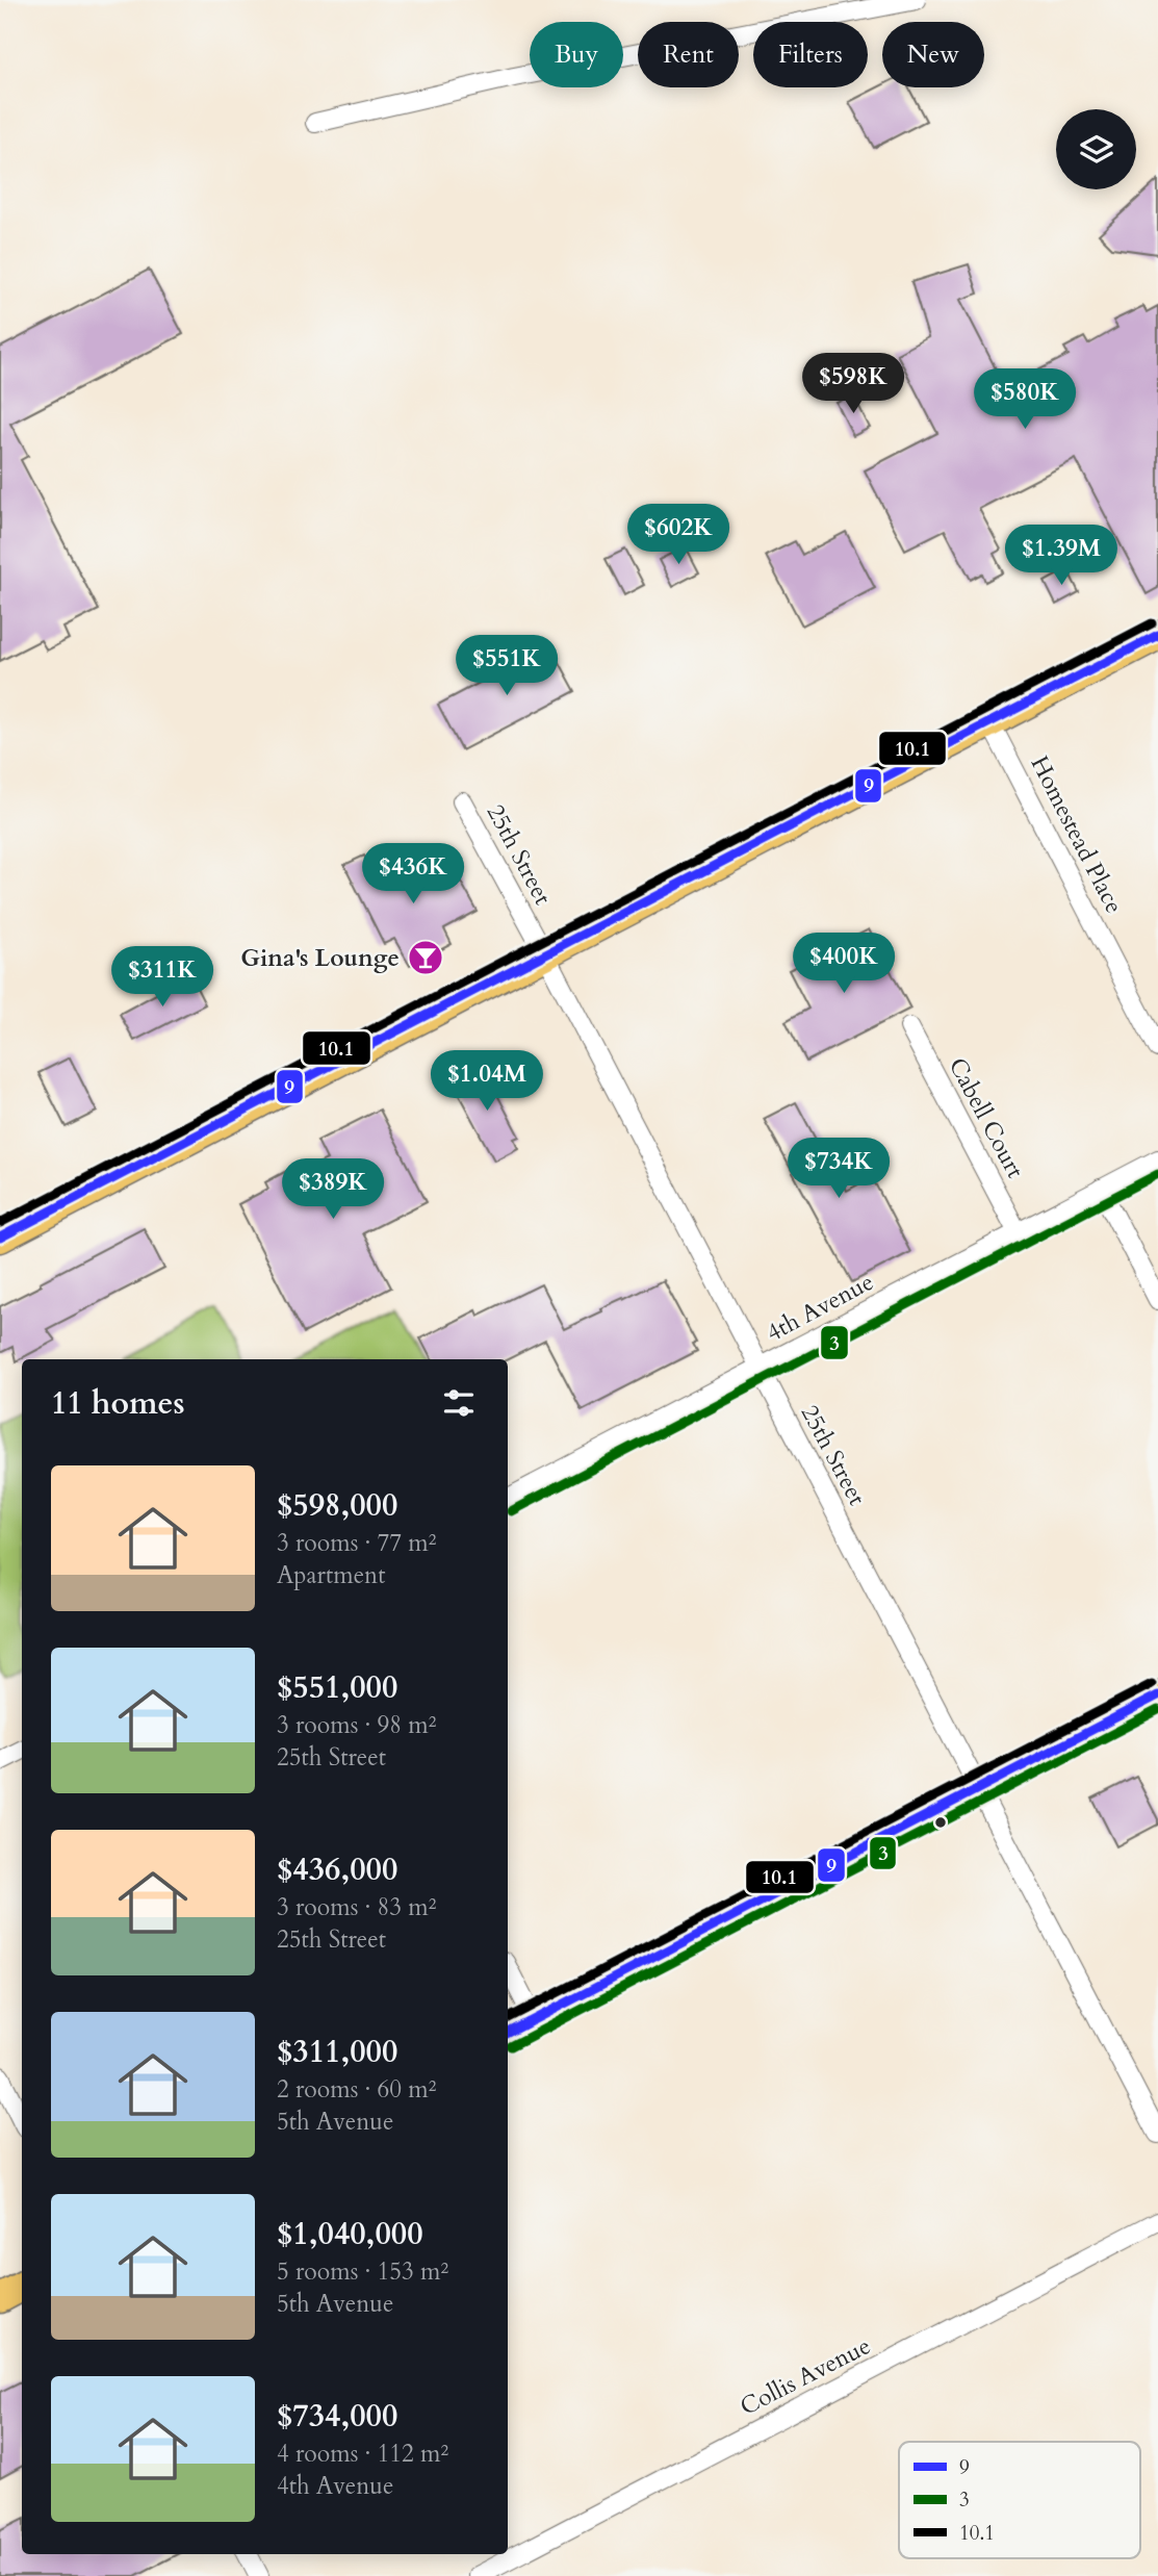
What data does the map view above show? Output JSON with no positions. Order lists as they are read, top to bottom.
{
  "streets": {
    "street": [
      "Homestead Place",
      "25th Street",
      "Cabell Court",
      "4th Avenue",
      "Collis Avenue"
    ]
  },
  "crossings": [
    ["25th Street", "4th Avenue"],
    ["Cabell Court", "4th Avenue"]
  ],
  "places": {
    "bar": ["Gina's Lounge"]
  },
  "lines": ["transit line 10.1", "transit line 9", "transit line 3"],
  "legend": ["9", "3", "10.1"],
  "page": {
    "chip": [
      "Buy",
      "Rent",
      "Filters",
      "New"
    ],
    "price": [
      "$598K",
      "$580K",
      "$602K",
      "$1.39M",
      "$551K",
      "$436K",
      "$400K",
      "$311K",
      "$1.04M",
      "$734K",
      "$389K"
    ],
    "heading": "11 homes",
    "list": [
      {
        "name": "$598,000",
        "note": "3 rooms · 77 m² · Apartment"
      },
      {
        "name": "$551,000",
        "note": "3 rooms · 98 m² · 25th Street"
      },
      {
        "name": "$436,000",
        "note": "3 rooms · 83 m² · 25th Street"
      },
      {
        "name": "$311,000",
        "note": "2 rooms · 60 m² · 5th Avenue"
      },
      {
        "name": "$1,040,000",
        "note": "5 rooms · 153 m² · 5th Avenue"
      },
      {
        "name": "$734,000",
        "note": "4 rooms · 112 m² · 4th Avenue"
      }
    ]
  }
}
